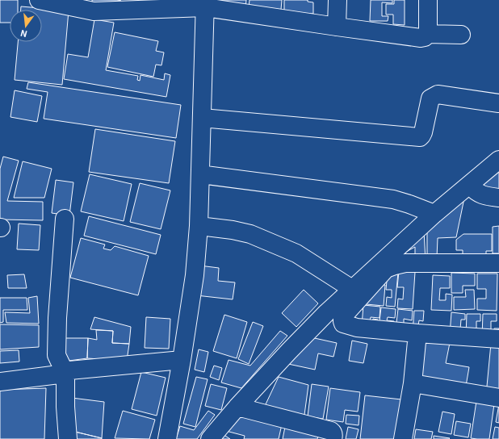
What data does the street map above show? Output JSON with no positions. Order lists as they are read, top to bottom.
{
  "north": "bottom"
}
